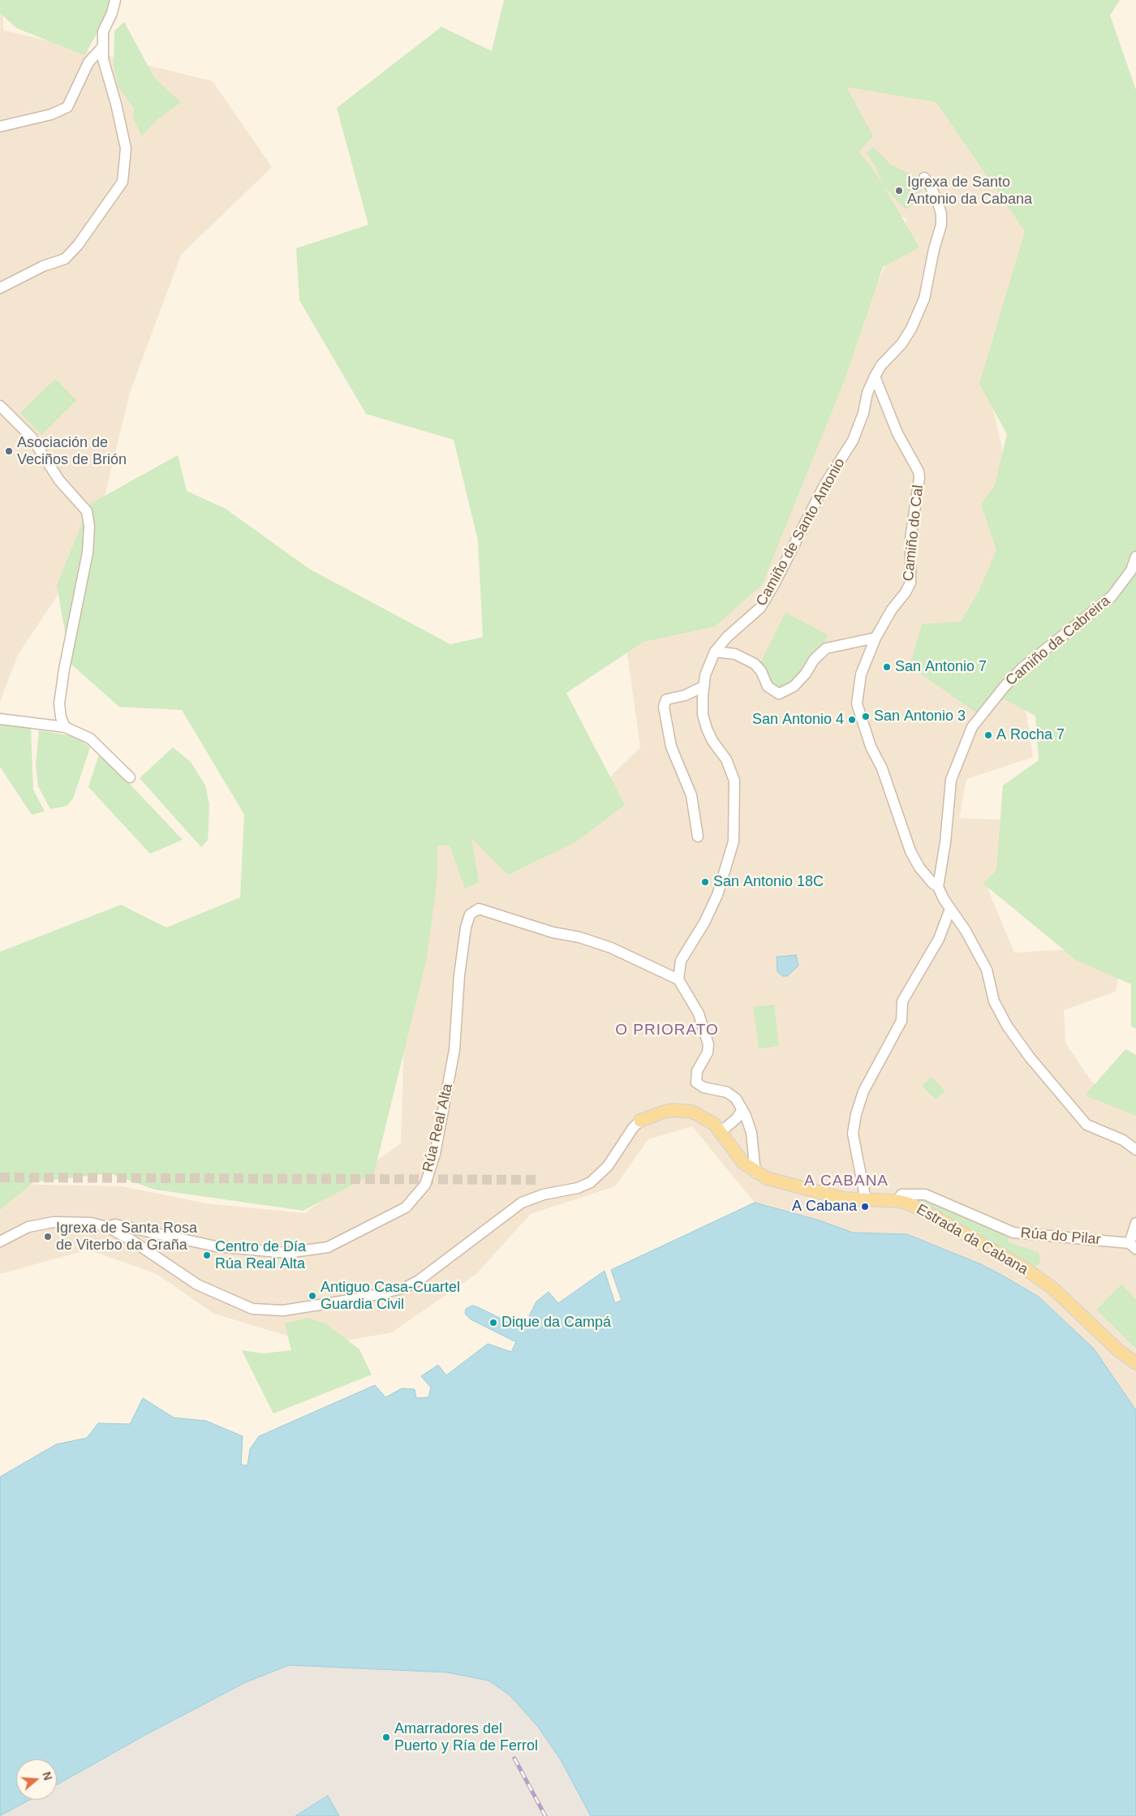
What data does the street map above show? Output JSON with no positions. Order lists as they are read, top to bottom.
{
  "streets": {
    "main road": ["Estrada da Cabana"],
    "street": [
      "Camiño de Santo Antonio",
      "Camiño do Cal",
      "Camiño da Cabreira",
      "Rúa Real Alta",
      "Rúa do Pilar"
    ]
  },
  "crossings": [
    ["Camiño de Santo Antonio", "Camiño do Cal"],
    ["Camiño de Santo Antonio", "Rúa Real Alta"],
    ["Camiño do Cal", "Camiño da Cabreira"],
    ["Rúa do Pilar", "Estrada da Cabana"]
  ],
  "districts": ["O PRIORATO", "A CABANA"],
  "places": [
    "Igrexa de Santo Antonio da Cabana",
    "Asociación de Veciños de Brión",
    "San Antonio 7",
    "San Antonio 3",
    "San Antonio 4",
    "A Rocha 7",
    "San Antonio 18C",
    "A Cabana",
    "Igrexa de Santa Rosa de Viterbo da Graña",
    "Centro de Día Rúa Real Alta",
    "Antiguo Casa-Cuartel Guardia Civil",
    "Dique da Campá",
    "Amarradores del Puerto y Ría de Ferrol"
  ],
  "north": "right"
}
